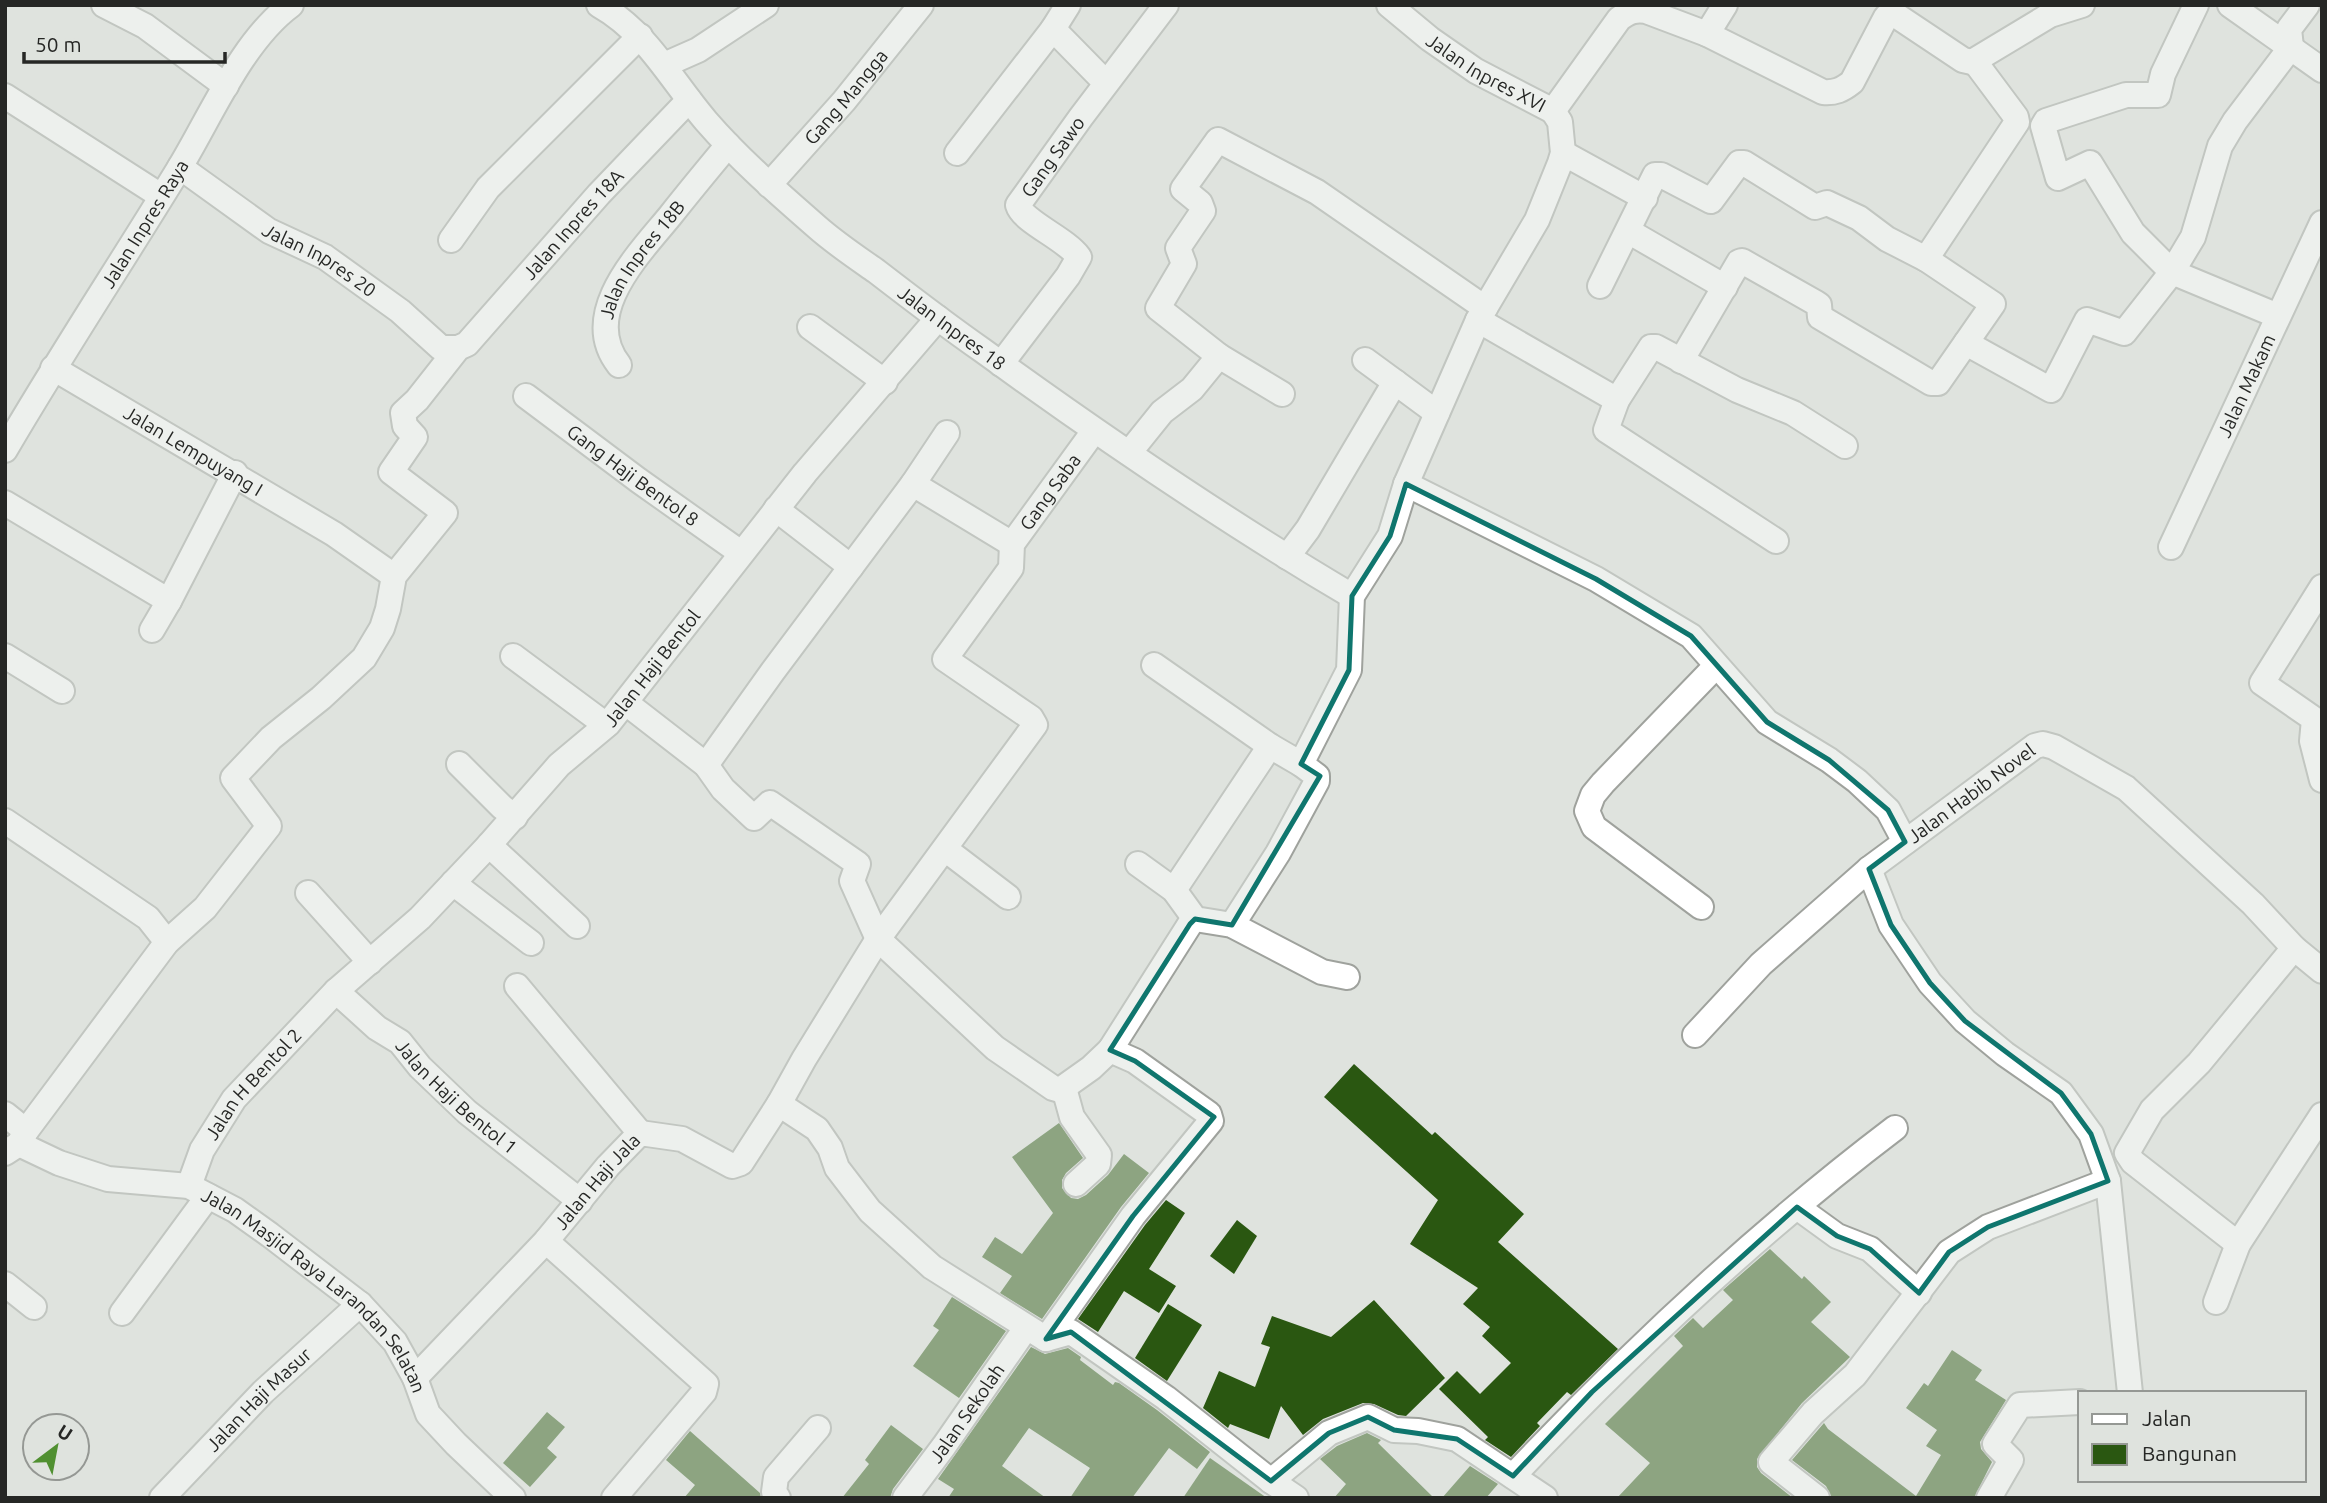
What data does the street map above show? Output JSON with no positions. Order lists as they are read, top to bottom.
{
  "streets": {
    "street": [
      "Jalan Inpres XVI",
      "Gang Mangga",
      "Gang Sawo",
      "Jalan Inpres Raya",
      "Jalan Inpres 18A",
      "Jalan Inpres 20",
      "Jalan Inpres 18B",
      "Jalan Inpres 18",
      "Jalan Makam",
      "Jalan Lempuyang I",
      "Gang Haji Bentol 8",
      "Gang Saba",
      "Jalan Haji Bentol",
      "Jalan Habib Novel",
      "Jalan H Bentol 2",
      "Jalan Haji Bentol 1",
      "Jalan Haji Jala",
      "Jalan Masjid Raya Larandan Selatan",
      "Jalan Haji Masur",
      "Jalan Sekolah"
    ]
  },
  "crossings": [
    ["Gang Mangga", "Jalan Inpres 18"],
    ["Gang Sawo", "Jalan Inpres 18"],
    ["Jalan Inpres Raya", "Jalan Inpres 20"],
    ["Jalan Inpres Raya", "Jalan Lempuyang I"],
    ["Jalan Inpres 18A", "Jalan Inpres 20"],
    ["Jalan Inpres 18A", "Jalan Inpres 18"],
    ["Jalan Inpres 18A", "Jalan Lempuyang I"],
    ["Jalan Inpres 18B", "Jalan Inpres 18"],
    ["Jalan Inpres 18", "Gang Saba"],
    ["Jalan Inpres 18", "Jalan Haji Bentol"],
    ["Gang Haji Bentol 8", "Jalan Haji Bentol"],
    ["Gang Saba", "Jalan Haji Jala"],
    ["Jalan Haji Bentol", "Jalan H Bentol 2"],
    ["Jalan Haji Bentol", "Jalan Haji Bentol 1"],
    ["Jalan H Bentol 2", "Jalan Haji Bentol 1"],
    ["Jalan H Bentol 2", "Jalan Masjid Raya Larandan Selatan"],
    ["Jalan Haji Bentol 1", "Jalan Haji Jala"],
    ["Jalan Haji Jala", "Jalan Masjid Raya Larandan Selatan"],
    ["Jalan Masjid Raya Larandan Selatan", "Jalan Haji Masur"]
  ],
  "legend": ["Jalan", "Bangunan"],
  "scale_bar": "50 m",
  "north": "top right"
}
